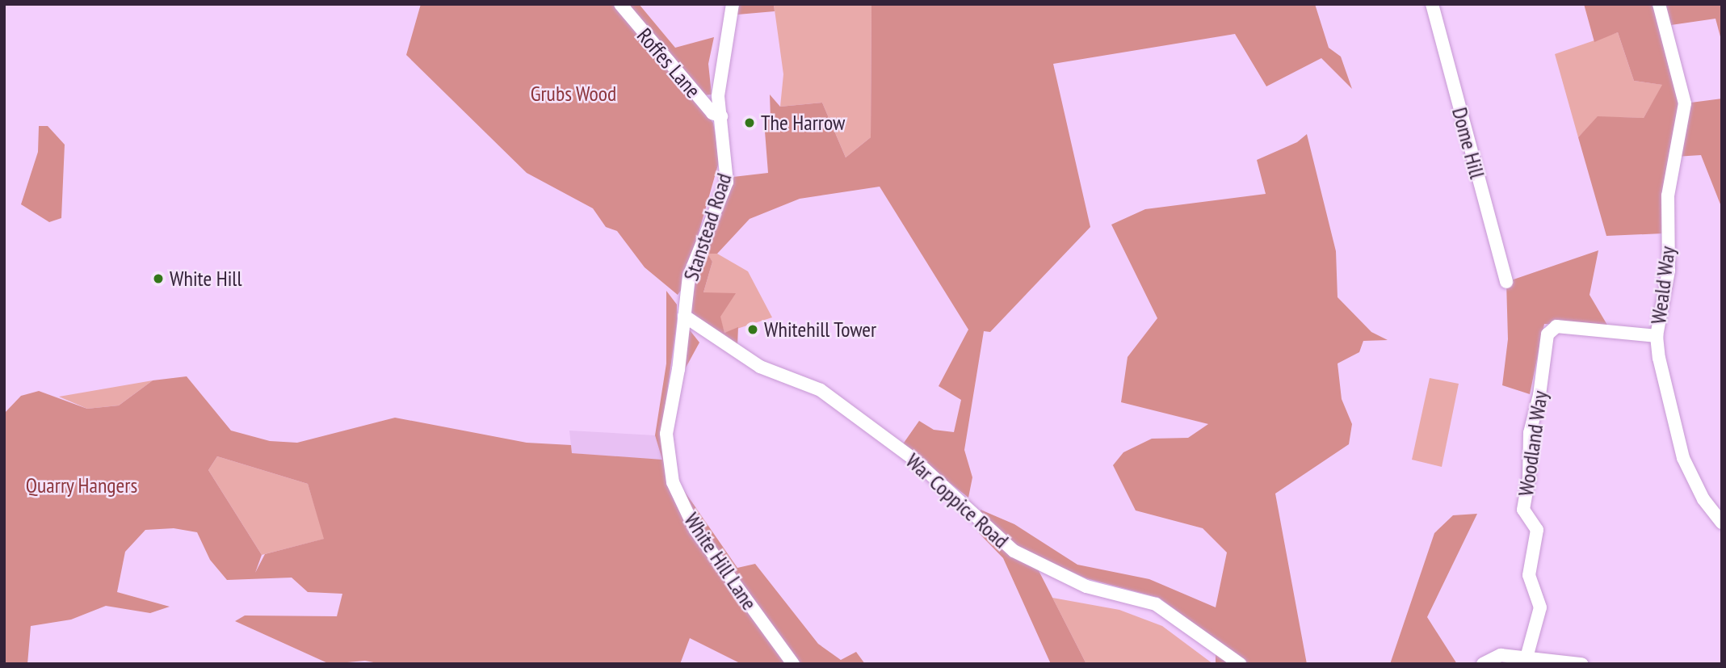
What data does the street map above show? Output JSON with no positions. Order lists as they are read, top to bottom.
{
  "streets": {
    "street": [
      "Roffes Lane",
      "Dome Hill",
      "Stanstead Road",
      "Weald Way",
      "Woodland Way",
      "War Coppice Road",
      "White Hill Lane"
    ]
  },
  "crossings": [
    ["Roffes Lane", "Stanstead Road"],
    ["Stanstead Road", "War Coppice Road"],
    ["Stanstead Road", "White Hill Lane"],
    ["Weald Way", "Woodland Way"],
    ["War Coppice Road", "White Hill Lane"]
  ],
  "parks": ["Grubs Wood", "Quarry Hangers"],
  "places": ["The Harrow", "White Hill", "Whitehill Tower"]
}
